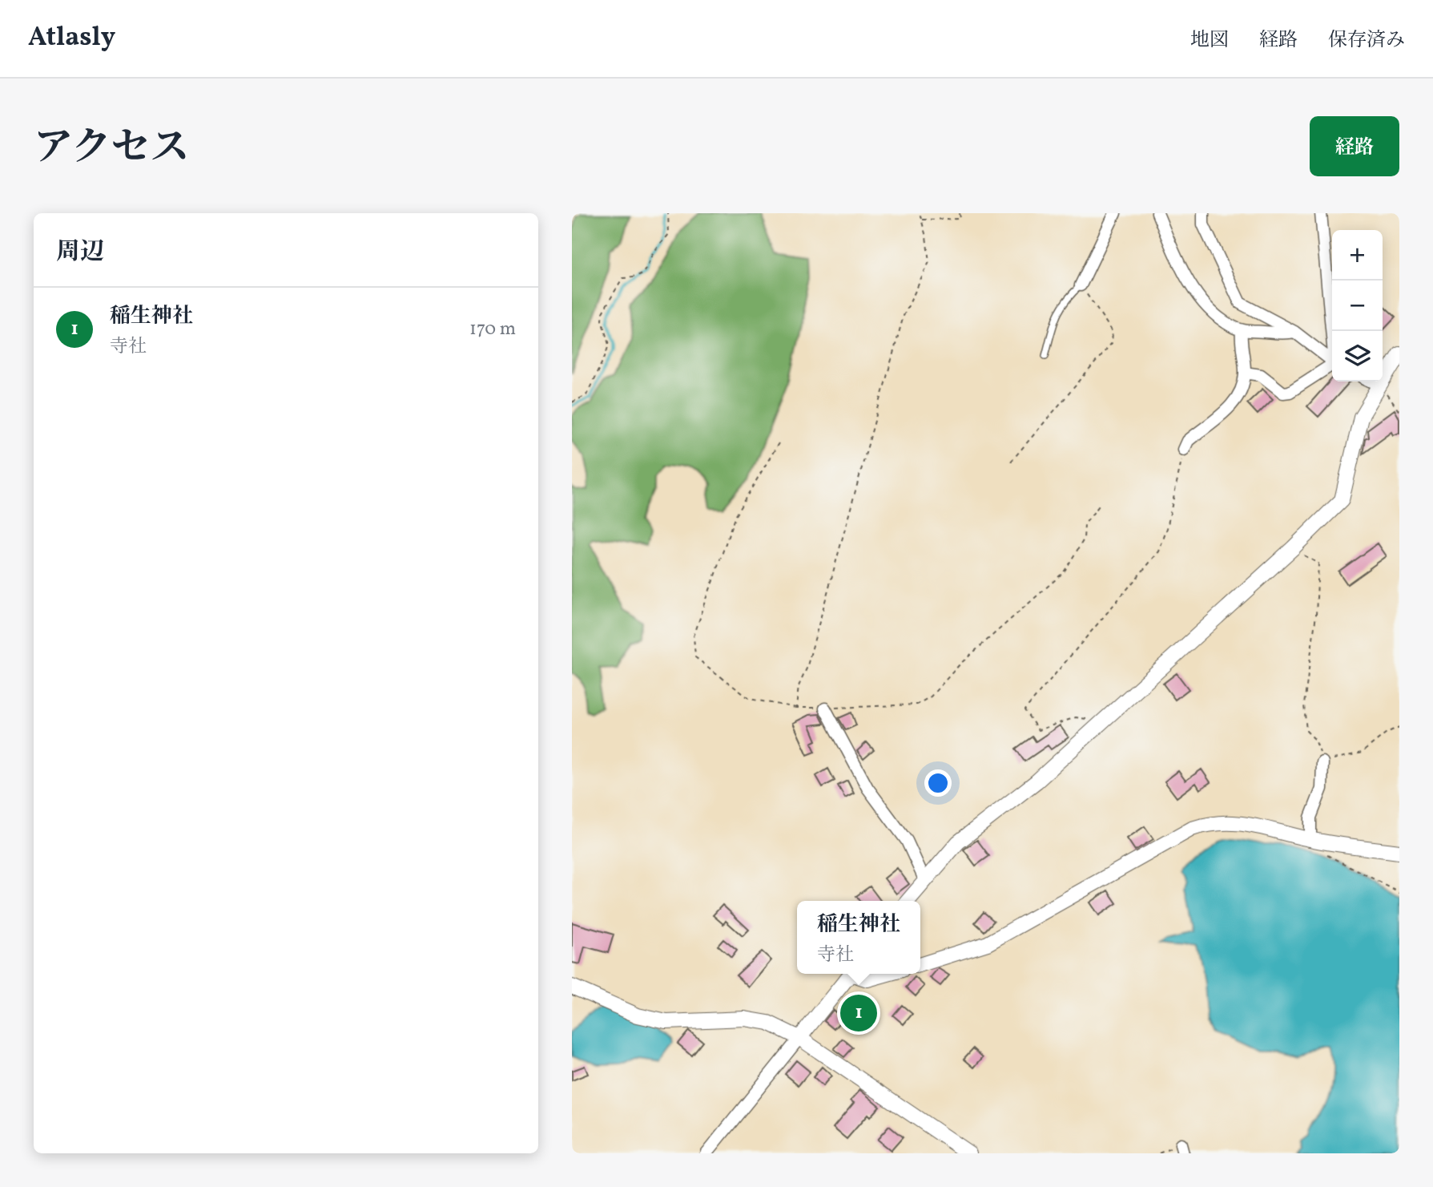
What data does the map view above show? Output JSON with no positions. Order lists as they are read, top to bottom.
{
  "page": {
    "header": "Atlasly",
    "nav": ["地図", "経路", "保存済み"],
    "title": "アクセス",
    "buttons": "経路",
    "heading": "周辺",
    "map_buttons": ["+", "−"],
    "list": [
      {
        "mark": "1",
        "name": "稲生神社",
        "note": "寺社",
        "value": "170 m"
      }
    ],
    "popup": ["稲生神社", "寺社"],
    "pins": "1"
  }
}
